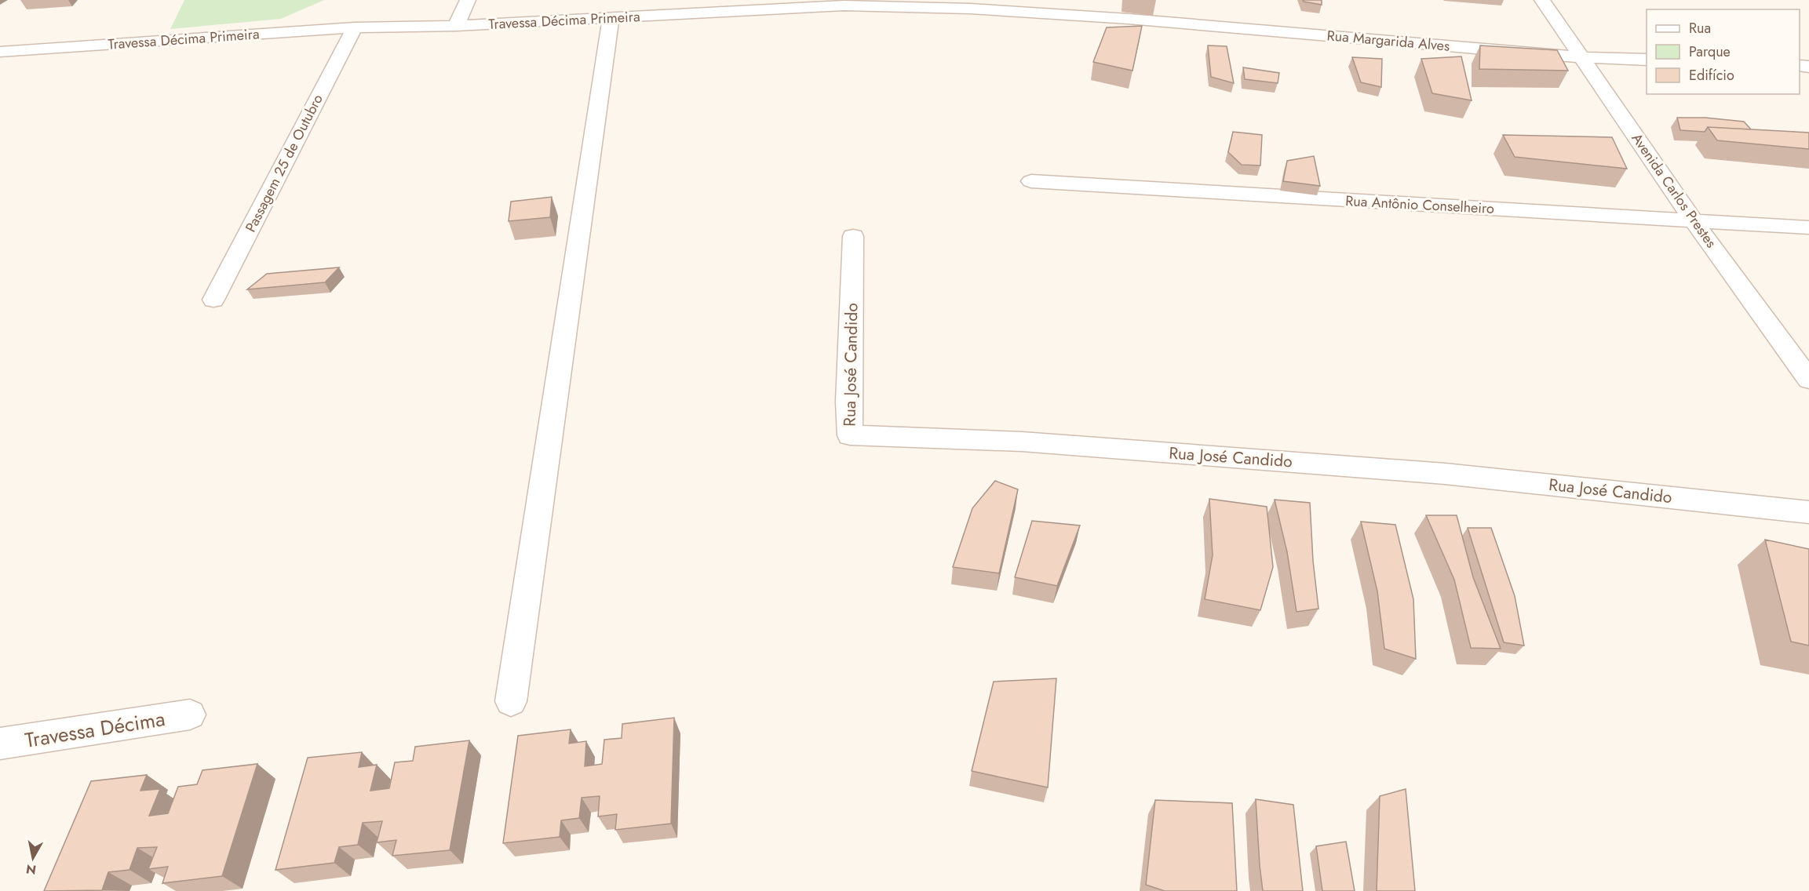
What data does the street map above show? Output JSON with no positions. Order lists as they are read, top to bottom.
{
  "streets": {
    "street": [
      "Travessa Décima Primeira",
      "Rua Margarida Alves",
      "Passagem 25 de Outubro",
      "Avenida Carlos Prestes",
      "Rua Antônio Conselheiro",
      "Rua José Candido",
      "Travessa Décima"
    ]
  },
  "crossings": [
    ["Travessa Décima Primeira", "Rua Margarida Alves"],
    ["Travessa Décima Primeira", "Passagem 25 de Outubro"],
    ["Rua Margarida Alves", "Avenida Carlos Prestes"],
    ["Avenida Carlos Prestes", "Rua Antônio Conselheiro"]
  ],
  "legend": ["Rua", "Parque", "Edifício"],
  "north": "bottom"
}
